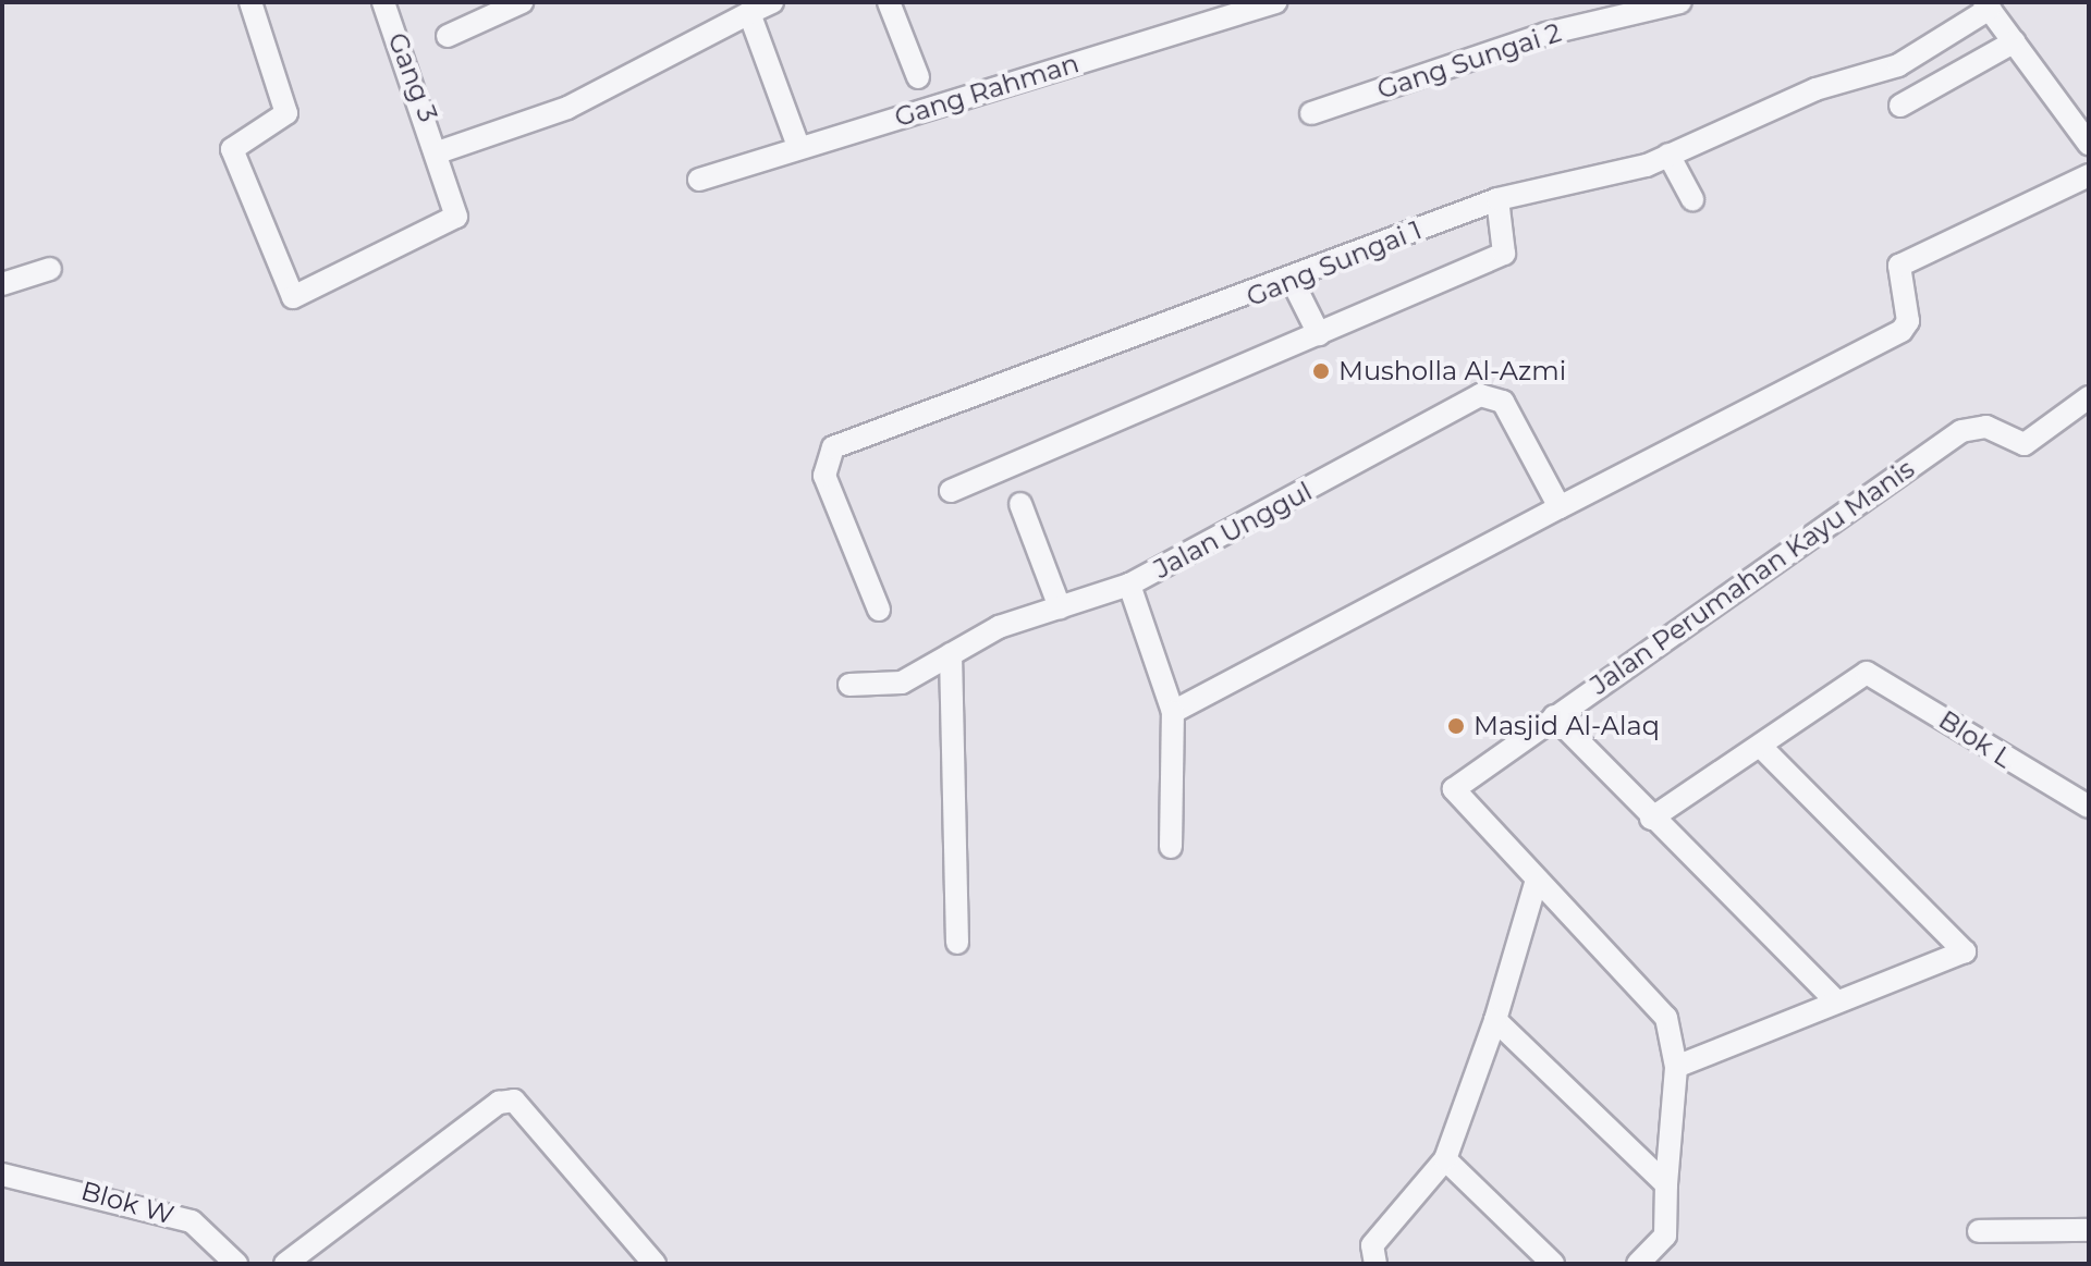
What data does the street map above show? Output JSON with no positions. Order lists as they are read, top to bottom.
{
  "streets": {
    "street": [
      "Gang Sungai 2",
      "Gang 3",
      "Gang Rahman",
      "Gang Sungai 1",
      "Jalan Unggul",
      "Jalan Perumahan Kayu Manis",
      "Blok L",
      "Blok W"
    ]
  },
  "places": ["Musholla Al-Azmi", "Masjid Al-Alaq"]
}
